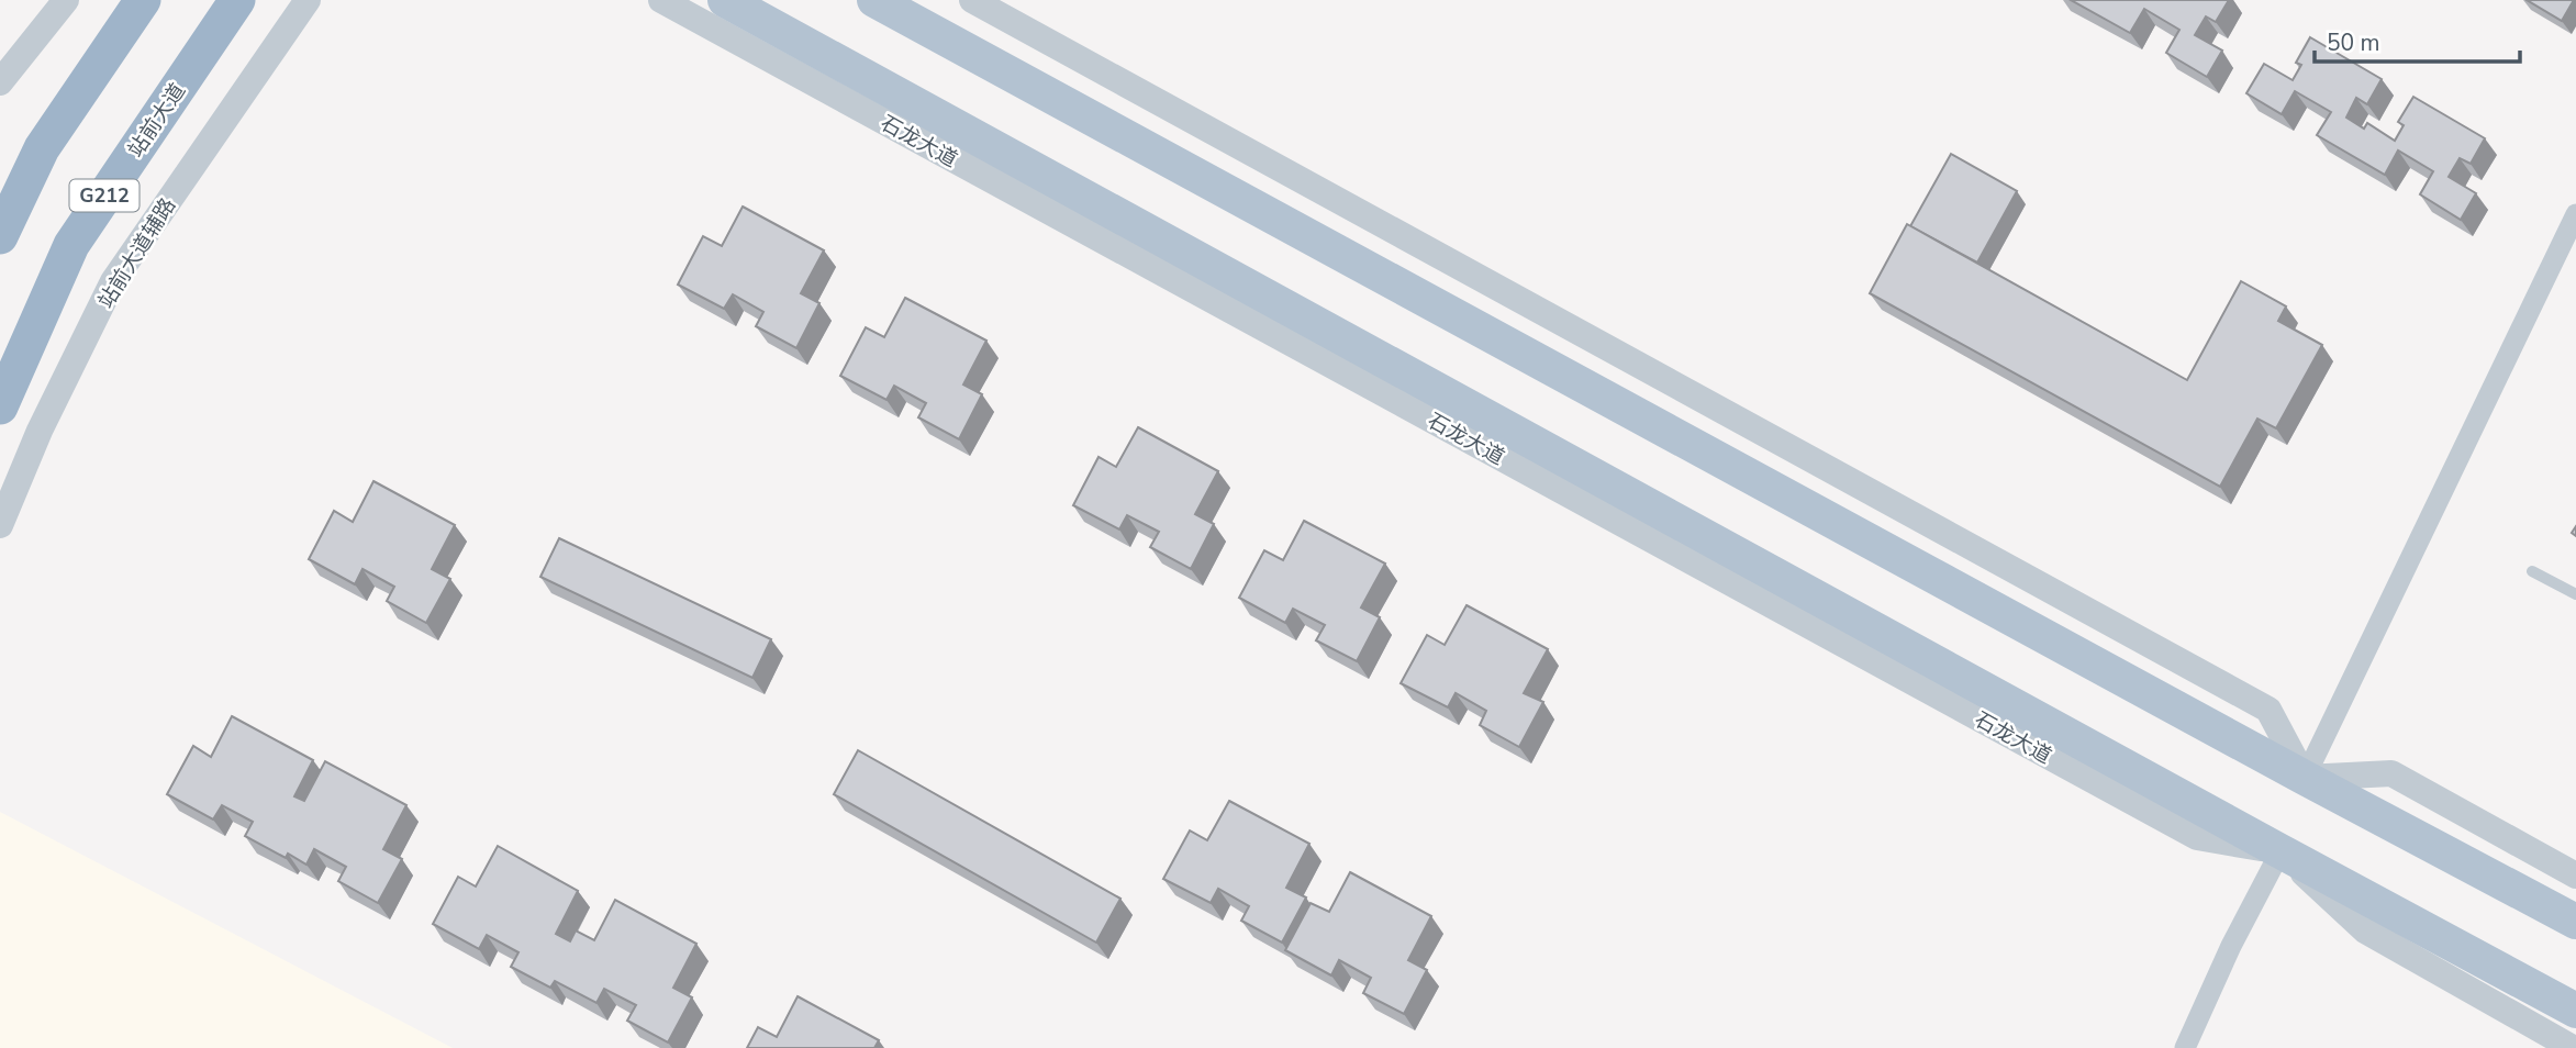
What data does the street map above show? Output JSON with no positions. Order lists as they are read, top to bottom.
{
  "streets": {
    "highway": ["站前大道", "G212"],
    "main road": ["石龙大道"],
    "street": ["站前大道辅路"]
  },
  "scale_bar": "50 m"
}
